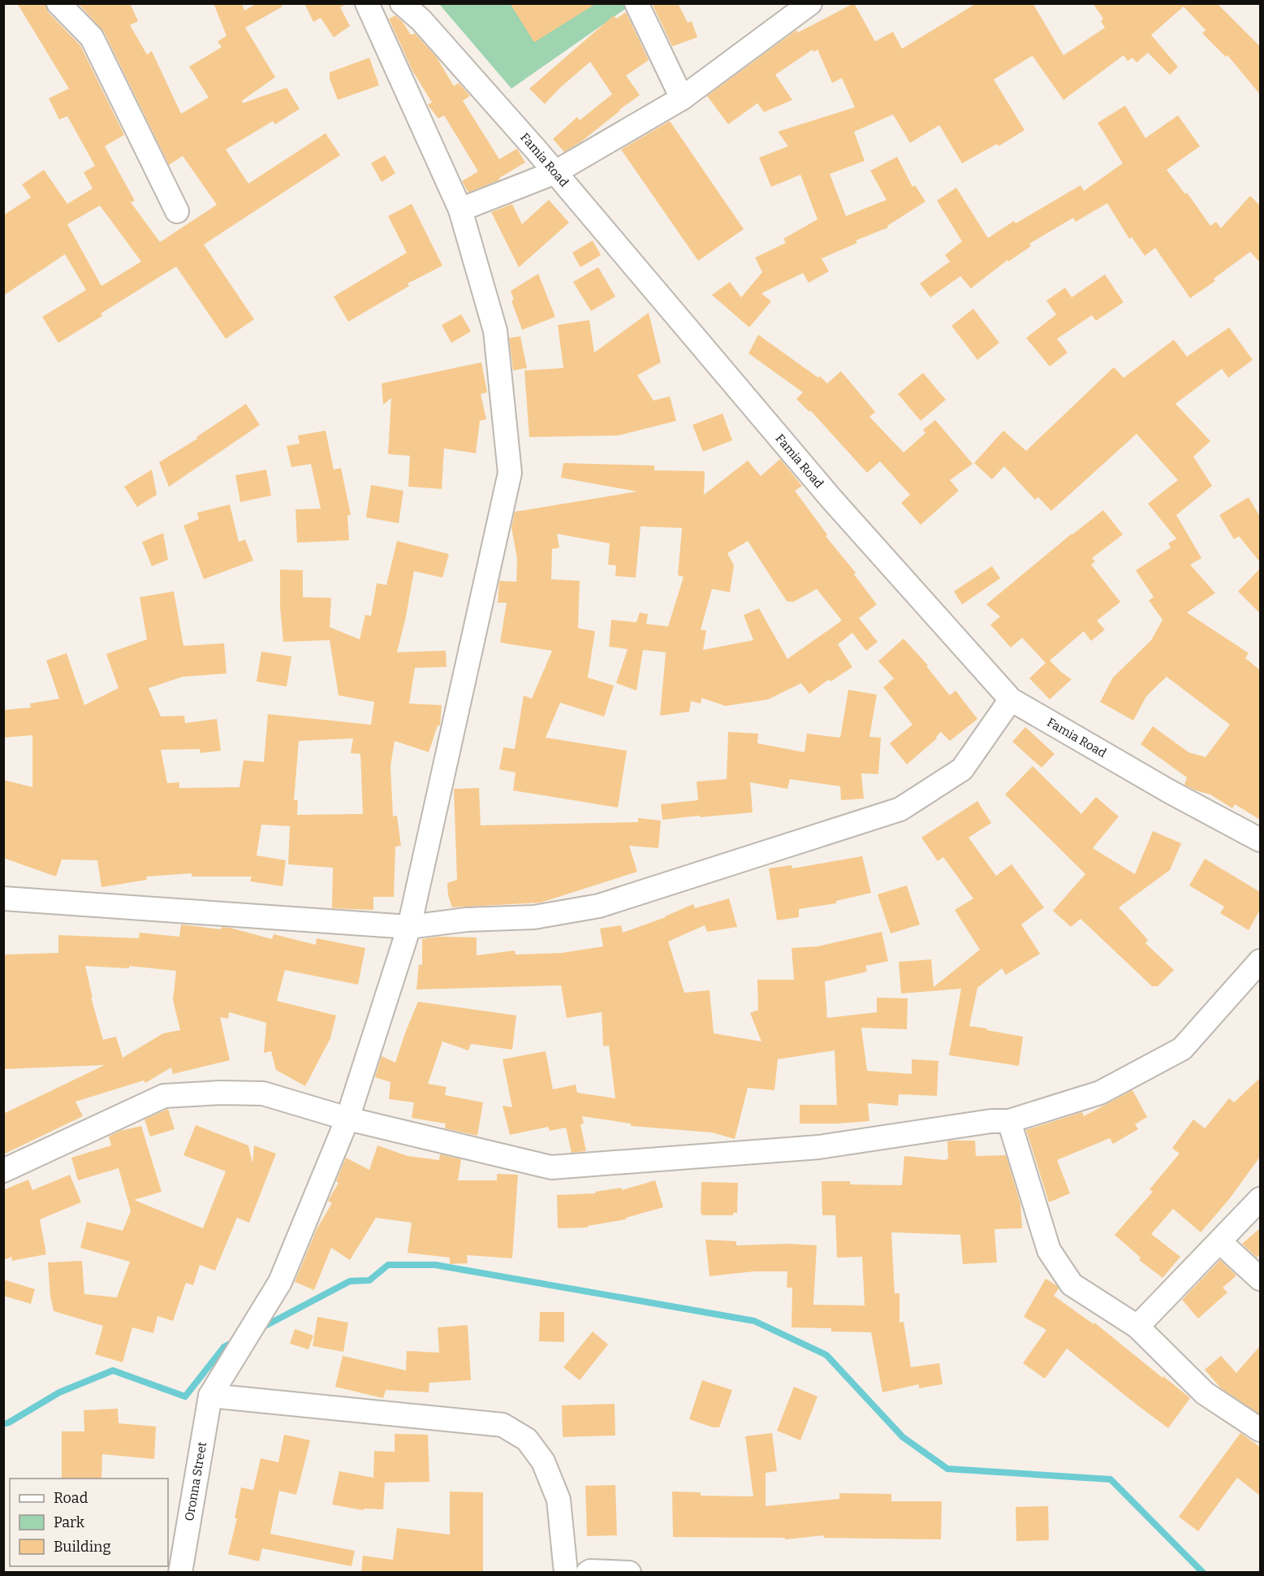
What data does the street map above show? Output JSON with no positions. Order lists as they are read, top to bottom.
{
  "streets": {
    "street": ["Famia Road", "Oronna Street"]
  },
  "legend": ["Road", "Park", "Building"]
}
